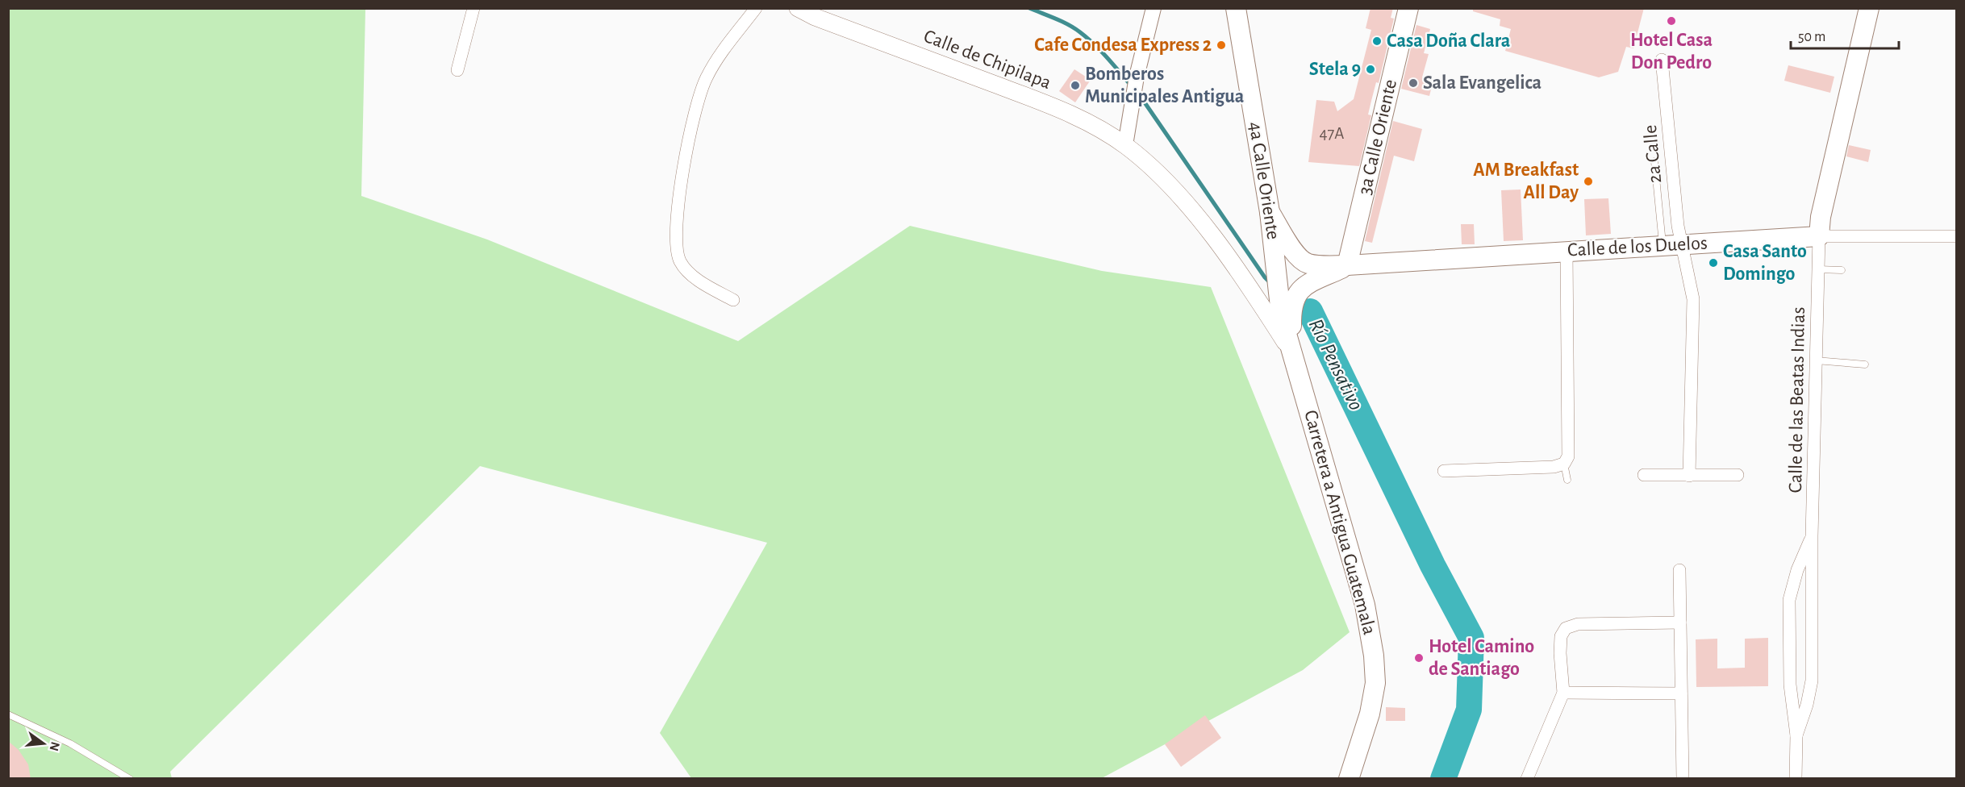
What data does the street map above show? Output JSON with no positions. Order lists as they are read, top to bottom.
{
  "streets": {
    "main road": [
      "Calle de Chipilapa",
      "3a Calle Oriente",
      "4a Calle Oriente",
      "Calle de los Duelos",
      "Carretera a Antigua Guatemala"
    ],
    "street": ["2a Calle", "Calle de las Beatas Indias"]
  },
  "crossings": [
    ["Calle de Chipilapa", "Carretera a Antigua Guatemala"],
    ["3a Calle Oriente", "Calle de los Duelos"],
    ["2a Calle", "Calle de los Duelos"],
    ["4a Calle Oriente", "Calle de los Duelos"],
    ["Calle de los Duelos", "Calle de las Beatas Indias"]
  ],
  "water": ["Río Pensativo"],
  "places": [
    "Hotel Casa Don Pedro",
    "Casa Doña Clara",
    "Cafe Condesa Express 2",
    "Stela 9",
    "Sala Evangelica",
    "Bomberos Municipales Antigua",
    "AM Breakfast All Day",
    "Casa Santo Domingo",
    "Hotel Camino de Santiago"
  ],
  "house_numbers": ["47A"],
  "scale_bar": "50 m",
  "north": "right"
}
